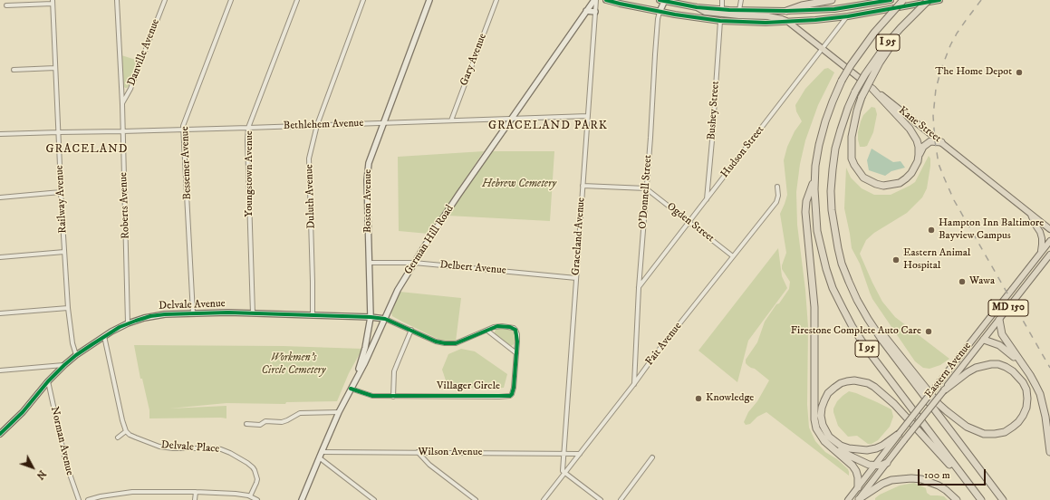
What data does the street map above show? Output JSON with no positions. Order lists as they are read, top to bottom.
{
  "streets": {
    "highway": ["I 95"],
    "main road": ["Kane Street", "MD 150", "Eastern Avenue"],
    "street": [
      "Danville Avenue",
      "Gary Avenue",
      "Bushey Street",
      "Bethlehem Avenue",
      "Hudson Street",
      "Bessemer Avenue",
      "Youngstown Avenue",
      "O'Donnell Street",
      "Duluth Avenue",
      "Railway Avenue",
      "Boston Avenue",
      "Roberts Avenue",
      "Ogden Street",
      "Graceland Avenue",
      "German Hill Road",
      "Delbert Avenue",
      "Delvale Avenue",
      "Fait Avenue",
      "Villager Circle",
      "Norman Avenue",
      "Delvale Place",
      "Wilson Avenue"
    ]
  },
  "crossings": [
    ["Danville Avenue", "Roberts Avenue"],
    ["Gary Avenue", "Bethlehem Avenue"],
    ["Bushey Street", "Hudson Street"],
    ["Bethlehem Avenue", "Bessemer Avenue"],
    ["Bethlehem Avenue", "Youngstown Avenue"],
    ["Bethlehem Avenue", "Duluth Avenue"],
    ["Bethlehem Avenue", "Railway Avenue"],
    ["Bethlehem Avenue", "Boston Avenue"],
    ["Bethlehem Avenue", "Roberts Avenue"],
    ["Bethlehem Avenue", "Graceland Avenue"],
    ["Bethlehem Avenue", "German Hill Road"],
    ["Kane Street", "Hudson Street"],
    ["Hudson Street", "O'Donnell Street"],
    ["Hudson Street", "Ogden Street"],
    ["Bessemer Avenue", "Delvale Avenue"],
    ["Youngstown Avenue", "Delvale Avenue"],
    ["O'Donnell Street", "Ogden Street"],
    ["O'Donnell Street", "Fait Avenue"],
    ["Duluth Avenue", "Delvale Avenue"],
    ["Railway Avenue", "Delvale Avenue"],
    ["Boston Avenue", "German Hill Road"],
    ["Boston Avenue", "Delbert Avenue"],
    ["Boston Avenue", "Delvale Avenue"],
    ["Boston Avenue", "Villager Circle"],
    ["Roberts Avenue", "Delvale Avenue"],
    ["Ogden Street", "Fait Avenue"],
    ["Graceland Avenue", "German Hill Road"],
    ["Graceland Avenue", "Delbert Avenue"],
    ["Graceland Avenue", "Fait Avenue"],
    ["Graceland Avenue", "Wilson Avenue"],
    ["German Hill Road", "Delbert Avenue"],
    ["German Hill Road", "Delvale Avenue"],
    ["German Hill Road", "Villager Circle"],
    ["German Hill Road", "Wilson Avenue"],
    ["Delvale Avenue", "Villager Circle"],
    ["Delvale Avenue", "Norman Avenue"],
    ["Fait Avenue", "Wilson Avenue"]
  ],
  "districts": ["GRACELAND PARK", "GRACELAND"],
  "parks": ["Hebrew Cemetery", "Workmen's Circle Cemetery"],
  "places": [
    "The Home Depot",
    "Hampton Inn Baltimore Bayview Campus",
    "Eastern Animal Hospital",
    "Wawa",
    "Firestone Complete Auto Care",
    "Knowledge"
  ],
  "scale_bar": "100 m",
  "north": "bottom right"
}
